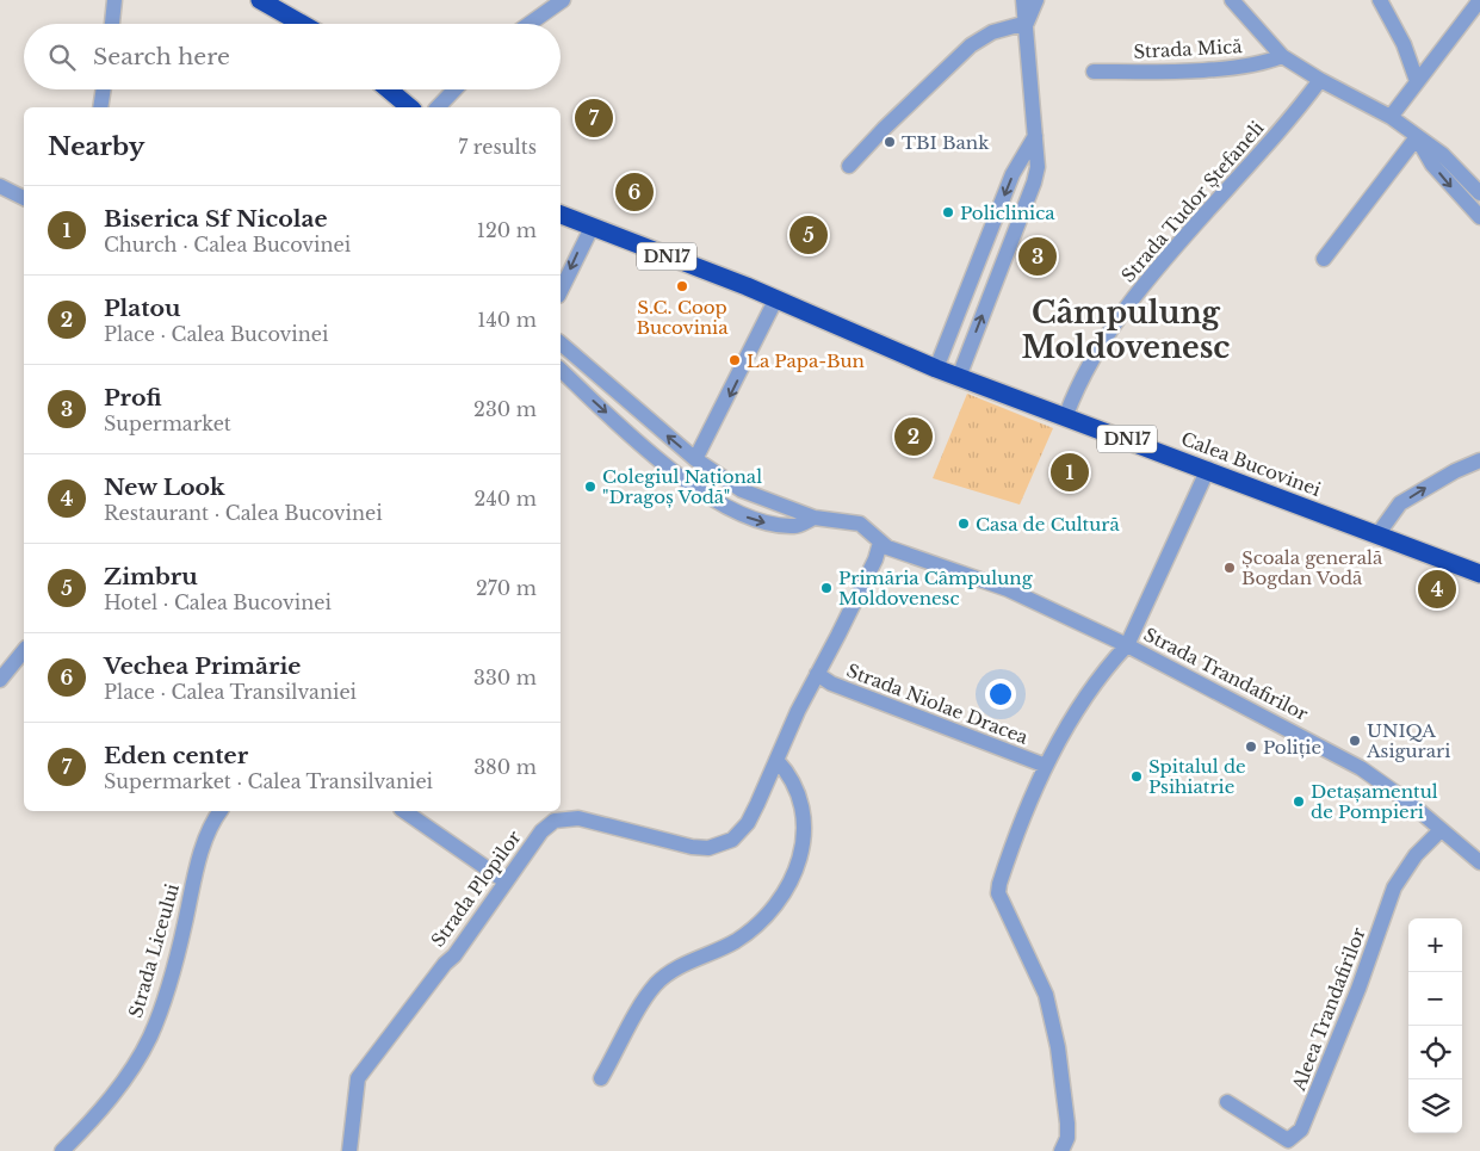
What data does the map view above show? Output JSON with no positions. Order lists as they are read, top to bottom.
{
  "streets": {
    "highway": ["DN17", "Calea Bucovinei"],
    "street": [
      "Strada Mică",
      "Strada Tudor Ștefaneli",
      "Strada Trandafirilor",
      "Strada Niolae Dracea",
      "Strada Plopilor",
      "Strada Liceului",
      "Aleea Trandafirilor"
    ]
  },
  "crossings": [
    ["Strada Tudor Ștefaneli", "Calea Bucovinei"],
    ["DN17", "Calea Bucovinei"],
    ["Strada Trandafirilor", "Strada Plopilor"],
    ["Strada Trandafirilor", "Aleea Trandafirilor"],
    ["Strada Niolae Dracea", "Strada Plopilor"]
  ],
  "districts": ["Câmpulung Moldovenesc"],
  "places": [
    "TBI Bank",
    "Policlinica",
    "S.C. Coop Bucovinia",
    "La Papa-Bun",
    "Colegiul Național \"Dragoș Vodă\"",
    "Casa de Cultură",
    "Școala generală Bogdan Vodă",
    "Primăria Câmpulung Moldovenesc",
    "UNIQA Asigurari",
    "Poliție",
    "Spitalul de Psihiatrie",
    "Detașamentul de Pompieri"
  ],
  "page": {
    "search": "Search here",
    "pins": [
      "7",
      "6",
      "5",
      "3",
      "2",
      "1",
      "4"
    ],
    "heading": ["Nearby", "7 results"],
    "list": [
      {
        "mark": "1",
        "name": "Biserica Sf Nicolae",
        "note": "Church · Calea Bucovinei",
        "value": "120 m"
      },
      {
        "mark": "2",
        "name": "Platou",
        "note": "Place · Calea Bucovinei",
        "value": "140 m"
      },
      {
        "mark": "3",
        "name": "Profi",
        "note": "Supermarket",
        "value": "230 m"
      },
      {
        "mark": "4",
        "name": "New Look",
        "note": "Restaurant · Calea Bucovinei",
        "value": "240 m"
      },
      {
        "mark": "5",
        "name": "Zimbru",
        "note": "Hotel · Calea Bucovinei",
        "value": "270 m"
      },
      {
        "mark": "6",
        "name": "Vechea Primărie",
        "note": "Place · Calea Transilvaniei",
        "value": "330 m"
      },
      {
        "mark": "7",
        "name": "Eden center",
        "note": "Supermarket · Calea Transilvaniei",
        "value": "380 m"
      }
    ],
    "map_buttons": ["+", "−"]
  }
}
